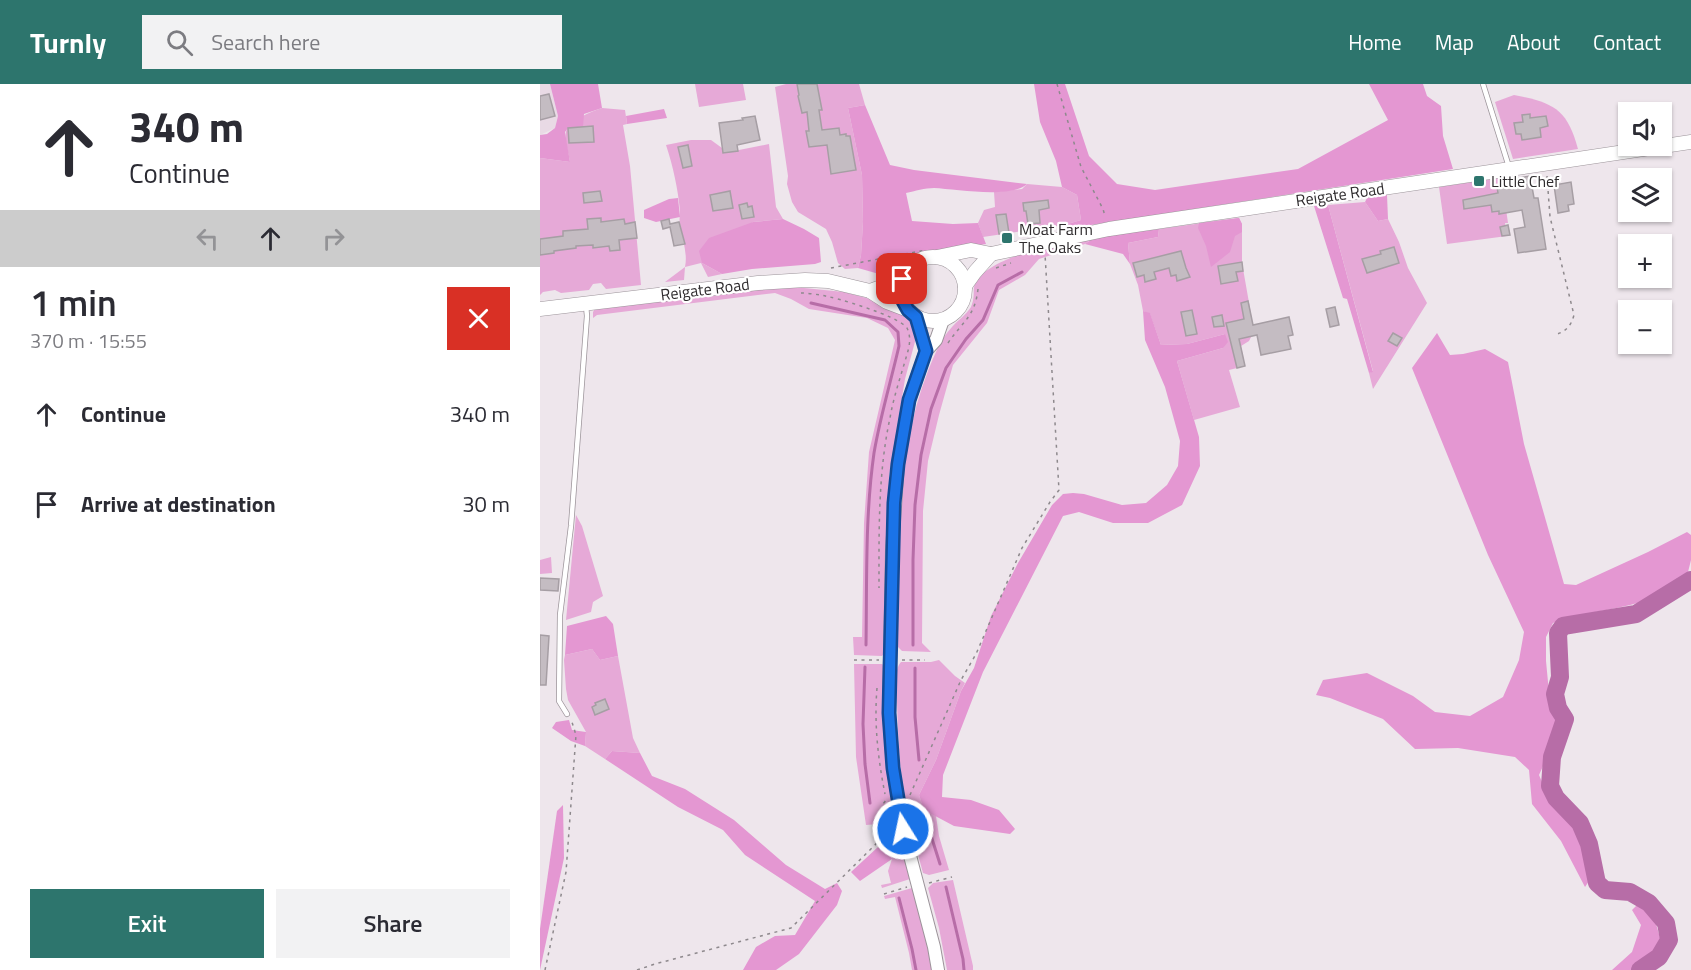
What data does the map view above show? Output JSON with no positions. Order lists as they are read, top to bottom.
{
  "streets": {
    "main road": ["Reigate Road"]
  },
  "places": {
    "transit": ["Little Chef", "Moat Farm The Oaks"]
  },
  "page": {
    "header": "Turnly",
    "search": "Search here",
    "nav": [
      "Home",
      "Map",
      "About",
      "Contact"
    ],
    "turn": ["340 m", "Continue"],
    "map_buttons": ["+", "−"],
    "heading": ["1 min", "370 m · 15:55"],
    "list": [
      {
        "name": "Continue",
        "value": "340 m"
      },
      {
        "name": "Arrive at destination",
        "value": "30 m"
      }
    ],
    "buttons": ["Exit", "Share"]
  }
}
